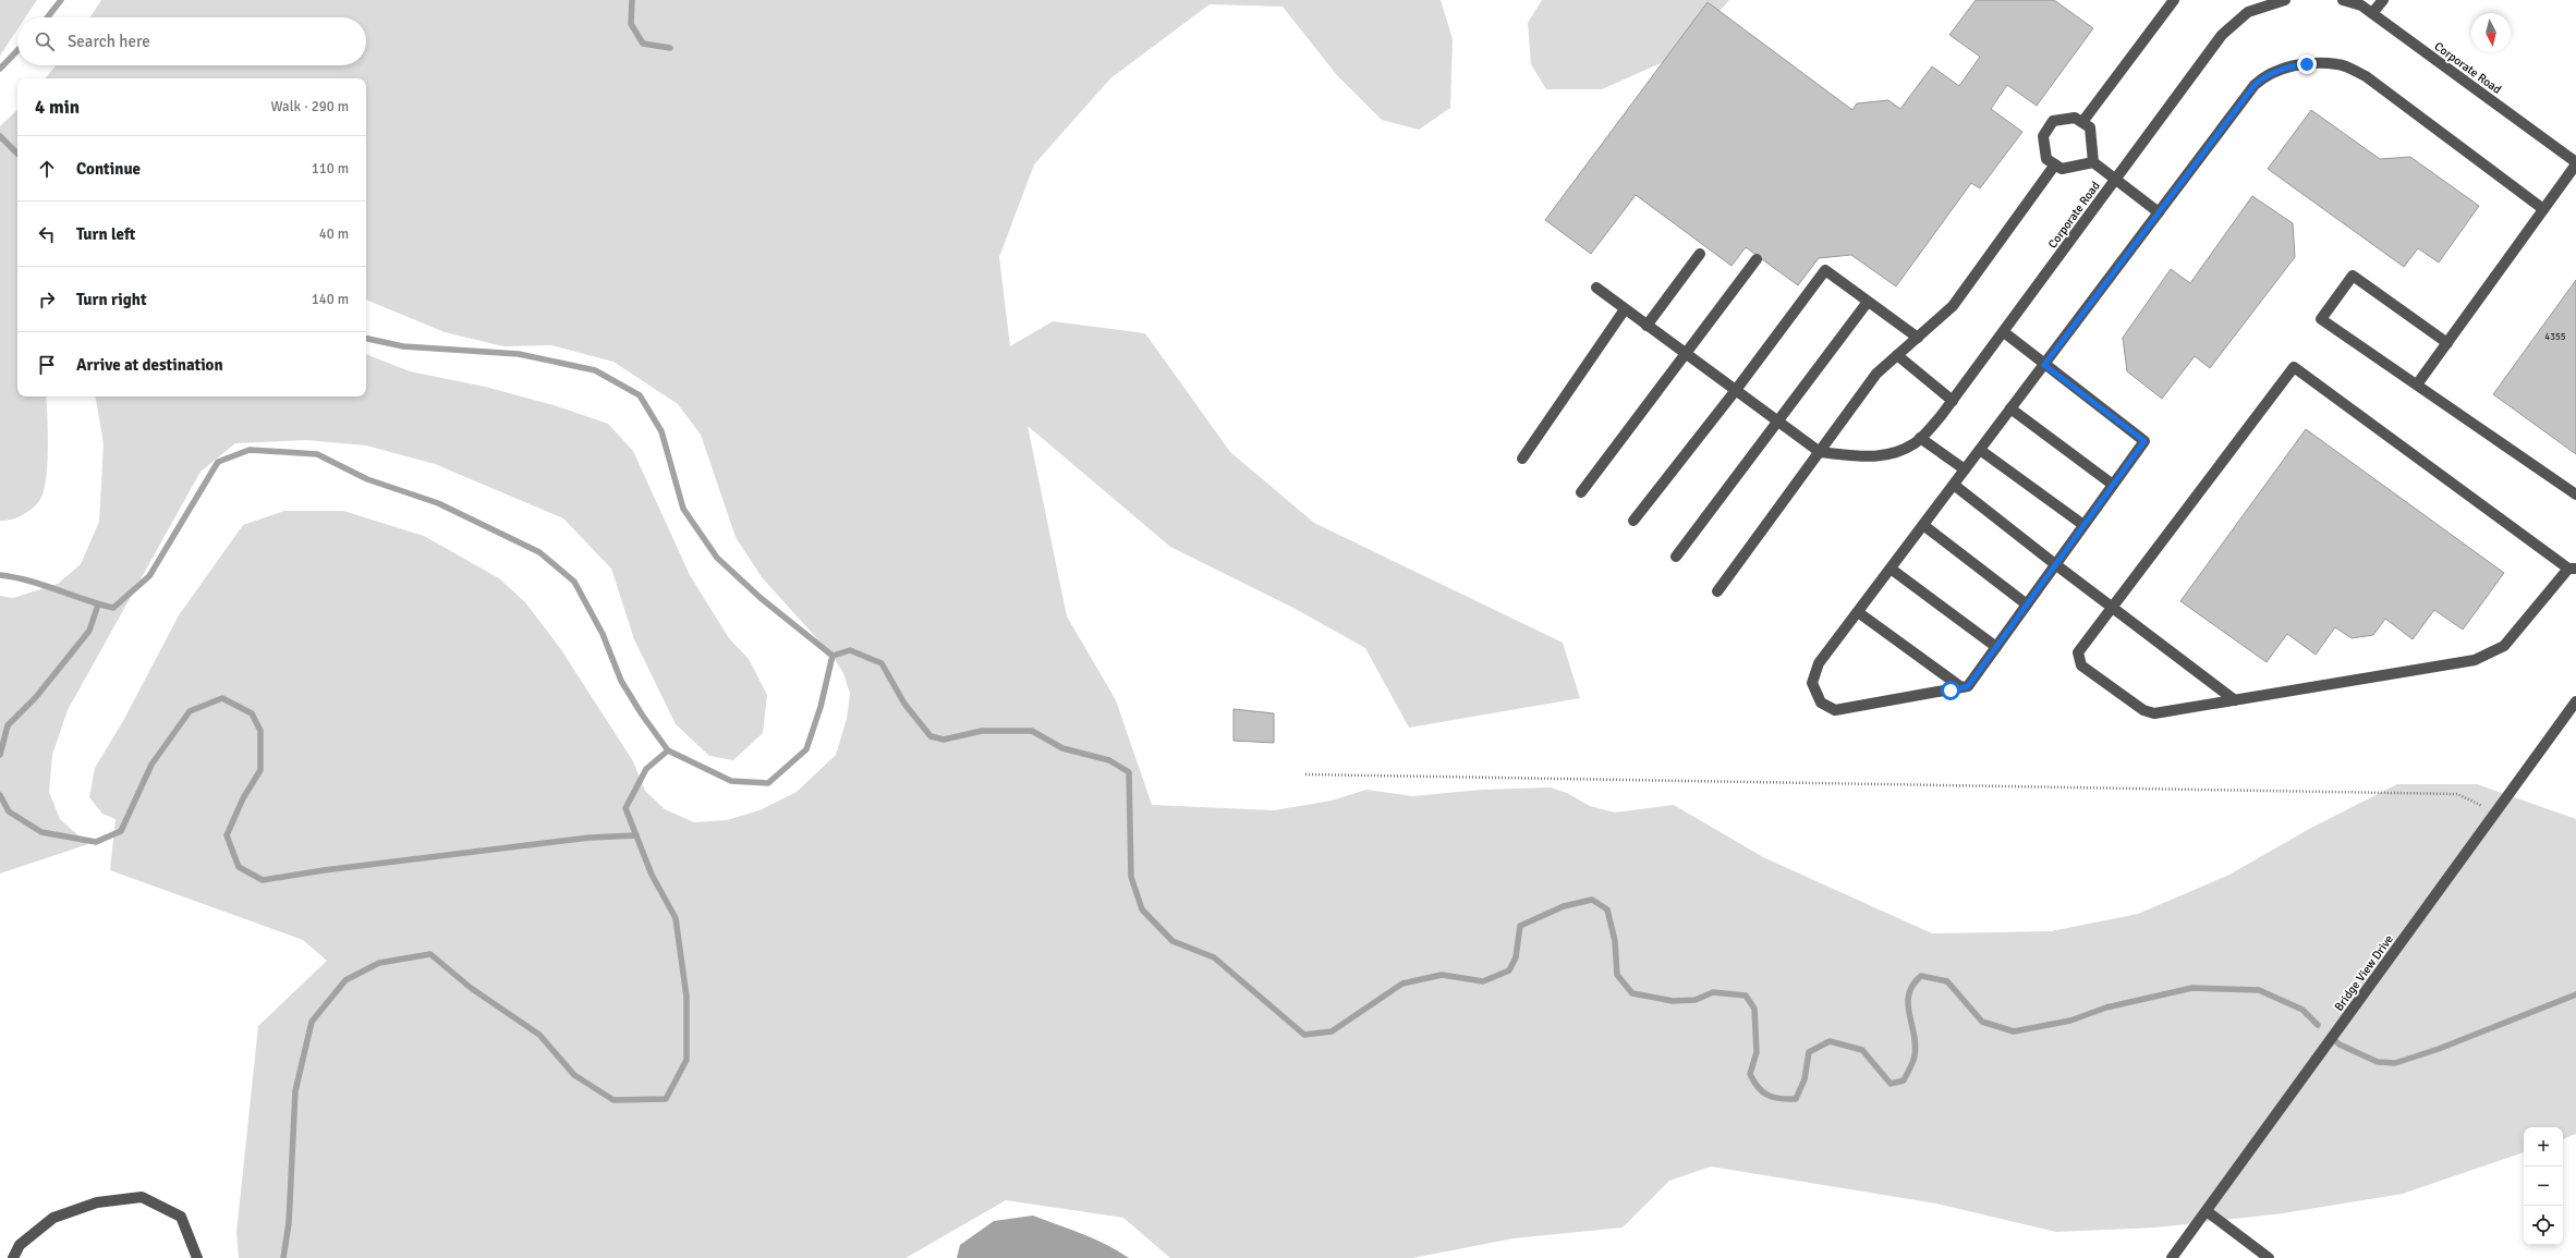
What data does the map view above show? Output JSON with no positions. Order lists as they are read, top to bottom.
{
  "streets": {
    "street": ["Corporate Road", "Bridge View Drive"]
  },
  "house_numbers": ["4355"],
  "north": "bottom",
  "page": {
    "search": "Search here",
    "heading": ["4 min", "Walk · 290 m"],
    "list": [
      ["Continue", "110 m"],
      ["Turn left", "40 m"],
      ["Turn right", "140 m"],
      "Arrive at destination"
    ],
    "map_buttons": ["+", "−"]
  }
}
